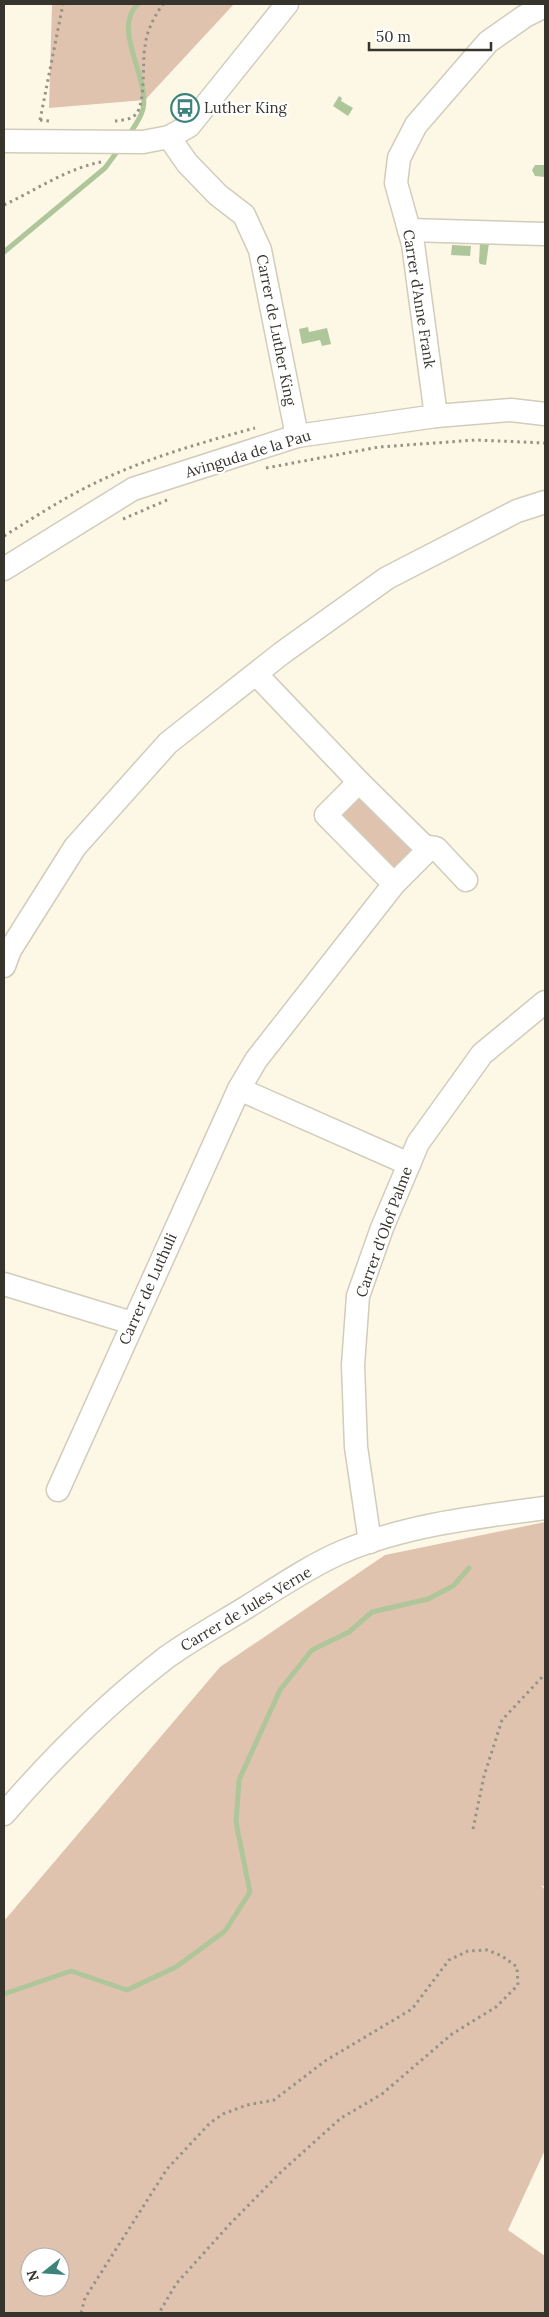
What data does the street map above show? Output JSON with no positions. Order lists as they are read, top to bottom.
{
  "streets": {
    "street": [
      "Carrer d'Anne Frank",
      "Carrer de Luther King",
      "Avinguda de la Pau",
      "Carrer d'Olof Palme",
      "Carrer de Luthuli",
      "Carrer de Jules Verne"
    ]
  },
  "crossings": [
    ["Carrer d'Anne Frank", "Avinguda de la Pau"],
    ["Carrer de Luther King", "Avinguda de la Pau"],
    ["Carrer d'Olof Palme", "Carrer de Jules Verne"]
  ],
  "places": {
    "bus stop": ["Luther King"]
  },
  "scale_bar": "50 m",
  "north": "left"
}
